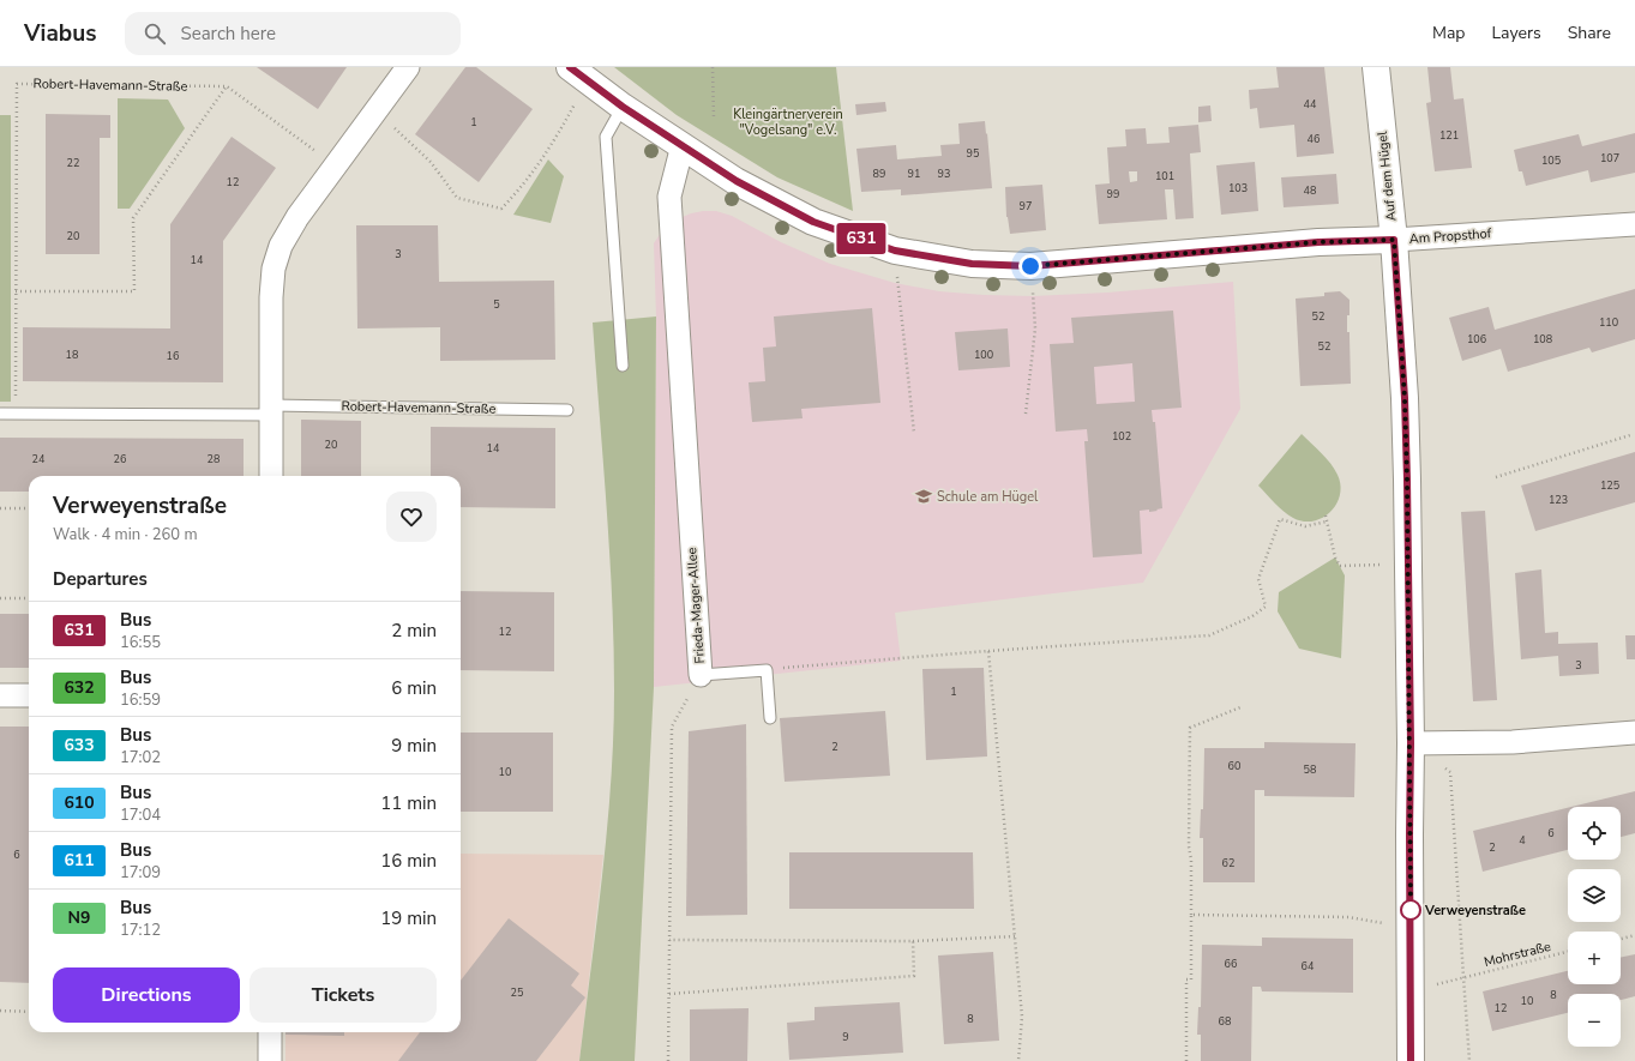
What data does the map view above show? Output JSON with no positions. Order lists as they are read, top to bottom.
{
  "streets": {
    "street": ["Auf dem Hügel", "Am Propsthof", "Frieda-Mager-Allee"],
    "lane": ["Robert-Havemann-Straße"],
    "path": ["Mohrstraße"]
  },
  "crossings": [
    ["Auf dem Hügel", "Am Propsthof"],
    ["Am Propsthof", "Frieda-Mager-Allee"]
  ],
  "parks": ["Kleingärtnerverein \"Vogelsang\" e.V."],
  "places": {
    "school or university": ["Schule am Hügel"],
    "other": ["Verweyenstraße"]
  },
  "lines": ["bus line 631"],
  "house_numbers": [
    "44",
    "1",
    "121",
    "46",
    "95",
    "107",
    "105",
    "22",
    "89",
    "91",
    "93",
    "101",
    "12",
    "103",
    "48",
    "99",
    "97",
    "20",
    "3",
    "14",
    "5",
    "52",
    "110",
    "106",
    "108",
    "52",
    "18",
    "100",
    "16",
    "102",
    "20",
    "14",
    "24",
    "26",
    "28",
    "125",
    "123",
    "12",
    "3",
    "1",
    "2",
    "60",
    "58",
    "10",
    "6",
    "4",
    "2",
    "6",
    "62",
    "66",
    "64",
    "25",
    "8",
    "10",
    "12",
    "8",
    "68",
    "9"
  ],
  "page": {
    "header": "Viabus",
    "search": "Search here",
    "nav": ["Map", "Layers", "Share"],
    "on_map": "631",
    "heading": [
      ["Verweyenstraße", "Walk · 4 min · 260 m"],
      "Departures"
    ],
    "list": [
      {
        "mark": "631",
        "name": "Bus",
        "note": "16:55",
        "value": "2 min"
      },
      {
        "mark": "632",
        "name": "Bus",
        "note": "16:59",
        "value": "6 min"
      },
      {
        "mark": "633",
        "name": "Bus",
        "note": "17:02",
        "value": "9 min"
      },
      {
        "mark": "610",
        "name": "Bus",
        "note": "17:04",
        "value": "11 min"
      },
      {
        "mark": "611",
        "name": "Bus",
        "note": "17:09",
        "value": "16 min"
      },
      {
        "mark": "N9",
        "name": "Bus",
        "note": "17:12",
        "value": "19 min"
      }
    ],
    "map_buttons": ["+", "−"],
    "buttons": ["Directions", "Tickets"]
  }
}
